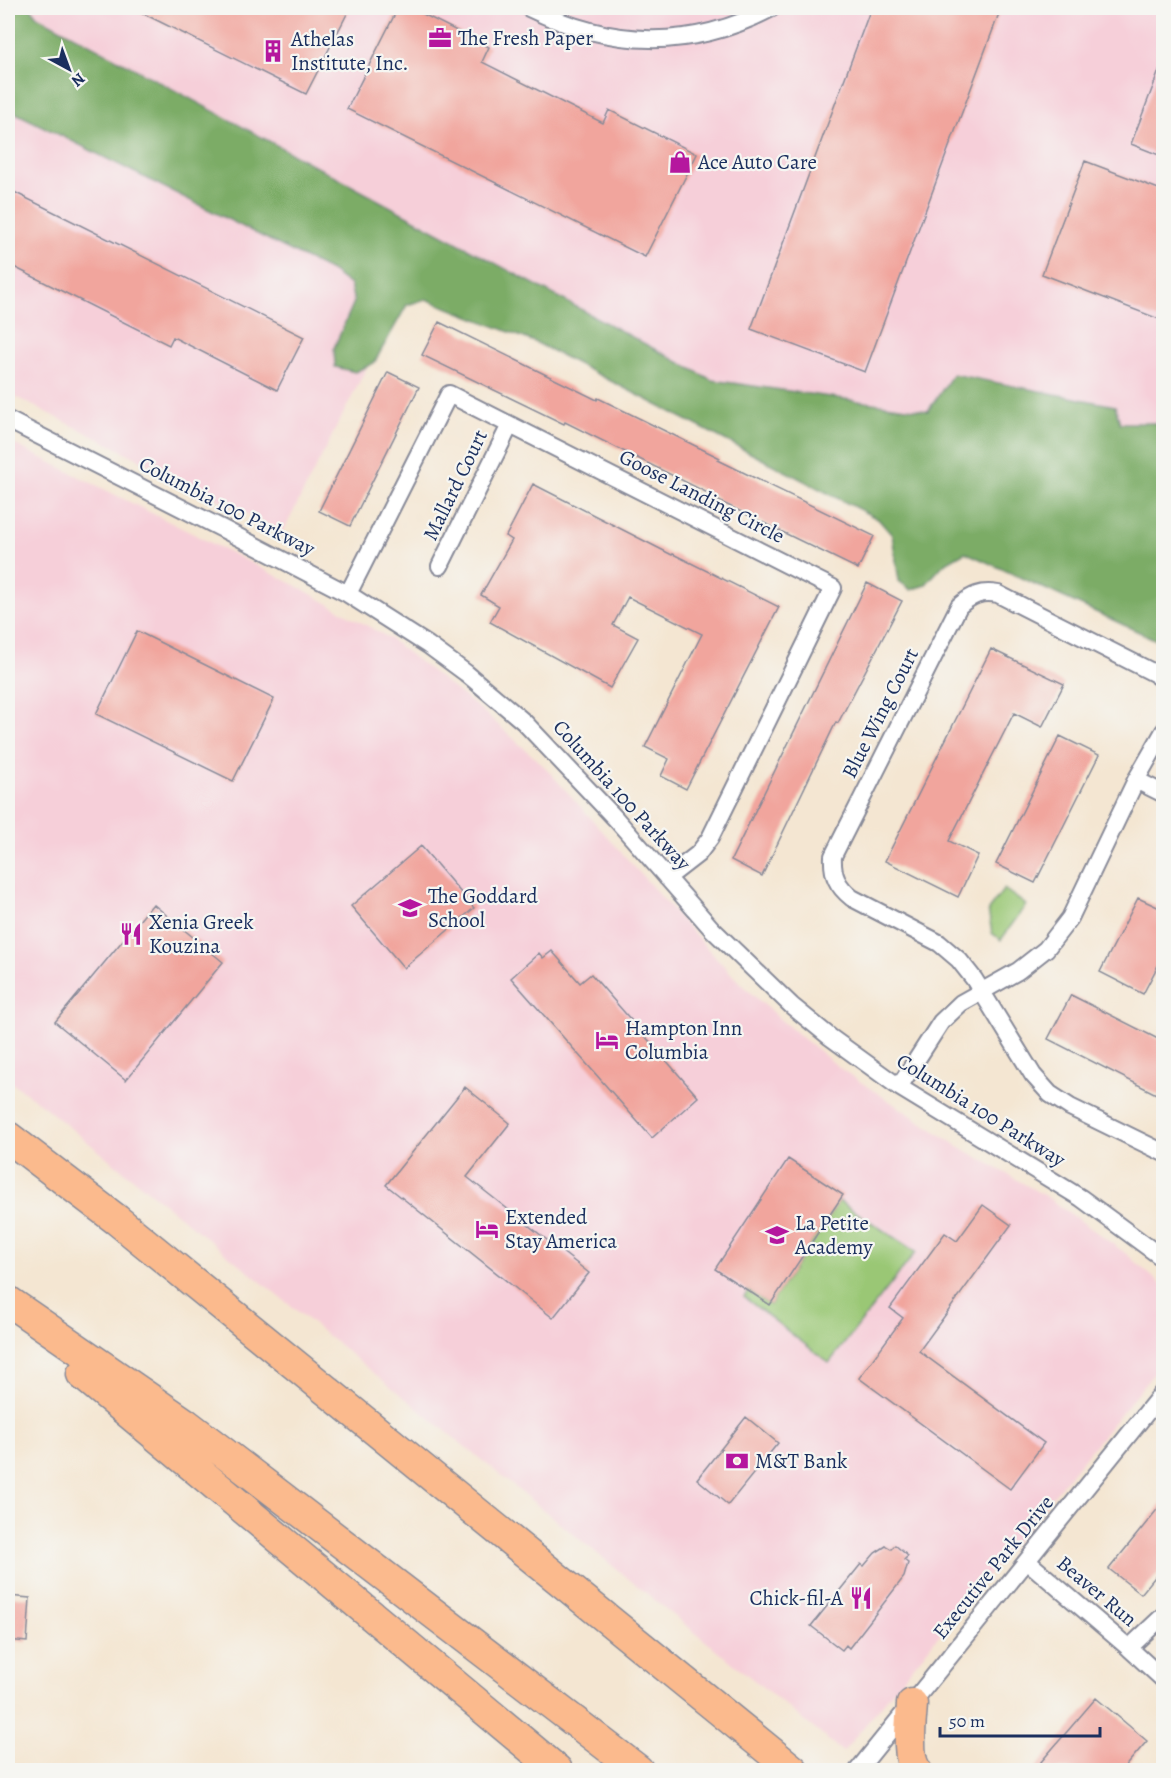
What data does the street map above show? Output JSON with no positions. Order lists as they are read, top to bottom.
{
  "streets": {
    "street": [
      "Mallard Court",
      "Goose Landing Circle",
      "Columbia 100 Parkway",
      "Blue Wing Court",
      "Executive Park Drive",
      "Beaver Run"
    ]
  },
  "crossings": [
    ["Mallard Court", "Goose Landing Circle"],
    ["Goose Landing Circle", "Columbia 100 Parkway"],
    ["Executive Park Drive", "Beaver Run"]
  ],
  "places": {
    "office": ["The Fresh Paper"],
    "building": ["Athelas Institute, Inc."],
    "shop": ["Ace Auto Care"],
    "school or university": ["The Goddard School", "La Petite Academy"],
    "restaurant": ["Xenia Greek Kouzina", "Chick-fil-A"],
    "hotel": ["Hampton Inn Columbia", "Extended Stay America"],
    "bank": ["M&T Bank"]
  },
  "scale_bar": "50 m",
  "north": "bottom right"
}
